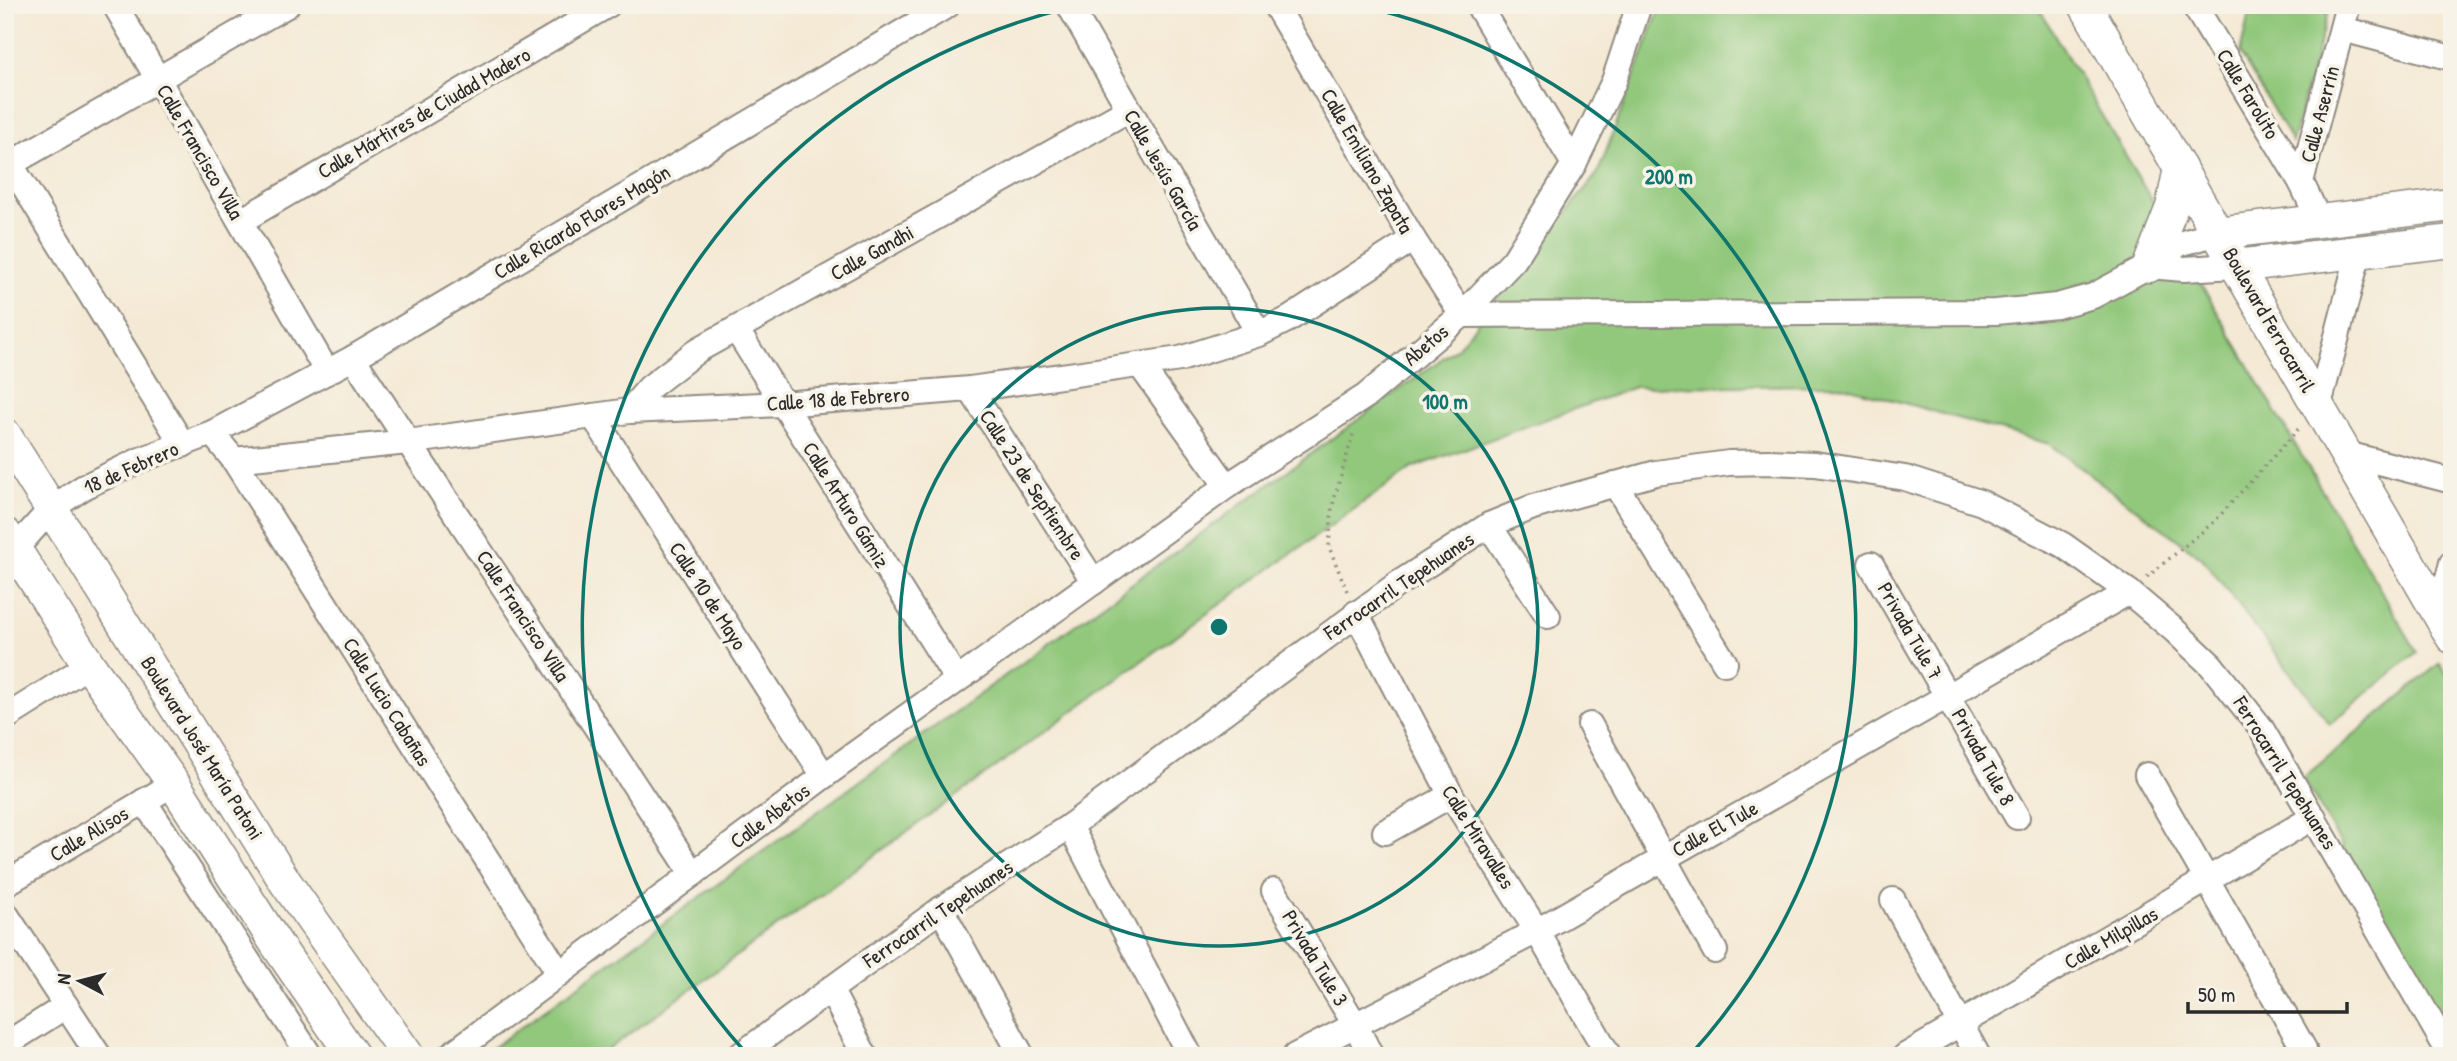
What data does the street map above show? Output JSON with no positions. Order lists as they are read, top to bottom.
{
  "streets": {
    "main road": ["Boulevard Ferrocarril", "Boulevard José María Patoni"],
    "street": [
      "Calle Farolito",
      "Calle Mártires de Ciudad Madero",
      "Calle Aserrín",
      "Calle Francisco Villa",
      "Calle Emiliano Zapata",
      "Calle Jesús García",
      "Calle Ricardo Flores Magón",
      "Calle Gandhi",
      "Abetos",
      "Calle 18 de Febrero",
      "18 de Febrero",
      "Calle 23 de Septiembre",
      "Calle Arturo Gámiz",
      "Ferrocarril Tepehuanes",
      "Calle 10 de Mayo",
      "Privada Tule 7",
      "Calle Lucio Cabañas",
      "Privada Tule 8",
      "Calle Abetos",
      "Calle El Tule",
      "Calle Alisos",
      "Calle Miravalles",
      "Calle Milpillas",
      "Privada Tule 3"
    ]
  },
  "crossings": [
    ["Calle Farolito", "Calle Aserrín"],
    ["Calle Mártires de Ciudad Madero", "Calle Francisco Villa"],
    ["Calle Francisco Villa", "Calle Ricardo Flores Magón"],
    ["Calle Francisco Villa", "Calle 18 de Febrero"],
    ["Calle Francisco Villa", "Calle Abetos"],
    ["Calle Emiliano Zapata", "Abetos"],
    ["Calle Emiliano Zapata", "Calle 18 de Febrero"],
    ["Calle Jesús García", "Calle Gandhi"],
    ["Calle Jesús García", "Calle 18 de Febrero"],
    ["Calle Ricardo Flores Magón", "18 de Febrero"],
    ["Calle Ricardo Flores Magón", "Calle Lucio Cabañas"],
    ["Calle Gandhi", "Calle 18 de Febrero"],
    ["Calle Gandhi", "Calle Arturo Gámiz"],
    ["Abetos", "Calle 23 de Septiembre"],
    ["Abetos", "Calle Abetos"],
    ["Calle 18 de Febrero", "Calle 23 de Septiembre"],
    ["Calle 18 de Febrero", "Calle Arturo Gámiz"],
    ["Calle 18 de Febrero", "Calle 10 de Mayo"],
    ["Calle 18 de Febrero", "Calle Lucio Cabañas"],
    ["18 de Febrero", "Calle Lucio Cabañas"],
    ["18 de Febrero", "Boulevard José María Patoni"],
    ["Calle 23 de Septiembre", "Calle Abetos"],
    ["Calle Arturo Gámiz", "Calle Abetos"],
    ["Ferrocarril Tepehuanes", "Calle El Tule"],
    ["Ferrocarril Tepehuanes", "Calle Miravalles"],
    ["Ferrocarril Tepehuanes", "Calle Milpillas"],
    ["Calle 10 de Mayo", "Calle Abetos"],
    ["Privada Tule 7", "Privada Tule 8"],
    ["Privada Tule 7", "Calle El Tule"],
    ["Calle Lucio Cabañas", "Calle Abetos"],
    ["Boulevard José María Patoni", "Calle Alisos"],
    ["Privada Tule 8", "Calle El Tule"],
    ["Calle El Tule", "Calle Miravalles"],
    ["Calle El Tule", "Privada Tule 3"]
  ],
  "scale_bar": "50 m",
  "north": "left",
  "rings": ["200 m", "100 m"]
}
